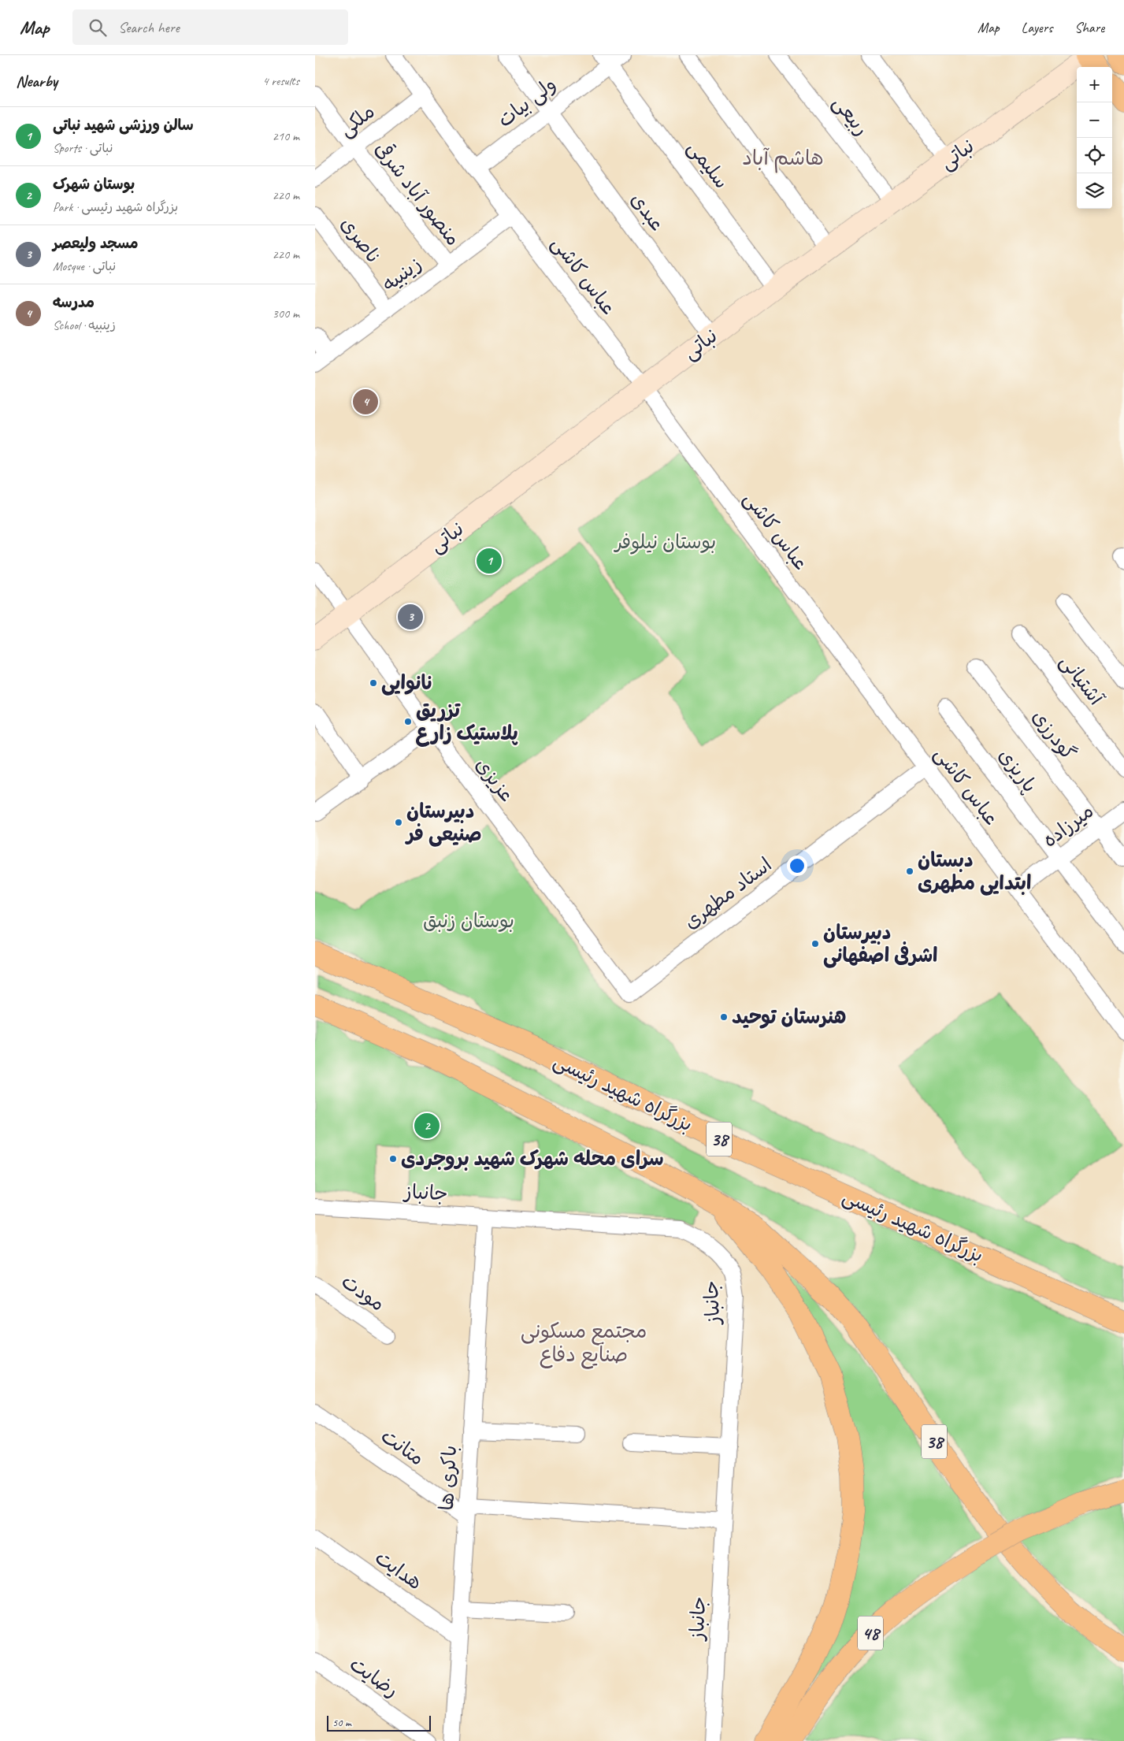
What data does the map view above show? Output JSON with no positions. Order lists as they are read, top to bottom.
{
  "streets": {
    "main road": [
      "نباتی",
      "بزرگراه شهید رئیسی",
      "38",
      "48"
    ],
    "street": [
      "ولی بیات",
      "ربیعی",
      "ملکی",
      "سلیمی",
      "منصور آباد شرقی",
      "عبدی",
      "ناصری",
      "زینبیه",
      "عباس کاشی",
      "آشتیانی",
      "گودرزی",
      "پاریزی",
      "عزیزی",
      "میرزاده",
      "استاد مطهری",
      "جانباز",
      "مودت",
      "متانت",
      "باکری ها",
      "هدایت",
      "رضایت"
    ]
  },
  "crossings": [
    ["ولی بیات", "سلیمی"],
    ["ولی بیات", "عبدی"],
    ["ولی بیات", "عباس کاشی"],
    ["ربیعی", "نباتی"],
    ["ملکی", "منصور آباد شرقی"],
    ["ملکی", "عباس کاشی"],
    ["نباتی", "سلیمی"],
    ["نباتی", "عبدی"],
    ["نباتی", "عباس کاشی"],
    ["نباتی", "عزیزی"],
    ["منصور آباد شرقی", "زینبیه"],
    ["ناصری", "زینبیه"],
    ["زینبیه", "عباس کاشی"],
    ["عباس کاشی", "میرزاده"],
    ["عباس کاشی", "استاد مطهری"],
    ["گودرزی", "میرزاده"],
    ["پاریزی", "میرزاده"],
    ["عزیزی", "استاد مطهری"],
    ["جانباز", "باکری ها"],
    ["متانت", "باکری ها"],
    ["باکری ها", "هدایت"]
  ],
  "districts": ["هاشم آباد", "مجتمع مسکونی صنایع دفاع"],
  "parks": ["بوستان نیلوفر", "بوستان زنبق"],
  "places": [
    "نانوایی",
    "تزریق پلاستیک زارع",
    "دبیرستان صنیعی فر",
    "دبستان ابتدایی مطهری",
    "دبیرستان اشرفی اصفهانی",
    "هنرستان توحید",
    "سرای محله شهرک شهید بروجردی"
  ],
  "scale_bar": "50 m",
  "page": {
    "header": "Map",
    "search": "Search here",
    "nav": ["Map", "Layers", "Share"],
    "heading": ["Nearby", "4 results"],
    "map_buttons": ["+", "−"],
    "list": [
      {
        "mark": "1",
        "name": "سالن ورزشی شهید نباتی",
        "note": "Sports · نباتی",
        "value": "210 m"
      },
      {
        "mark": "2",
        "name": "بوستان شهرک",
        "note": "Park · بزرگراه شهید رئیسی",
        "value": "220 m"
      },
      {
        "mark": "3",
        "name": "مسجد ولیعصر",
        "note": "Mosque · نباتی",
        "value": "220 m"
      },
      {
        "mark": "4",
        "name": "مدرسه",
        "note": "School · زینبیه",
        "value": "300 m"
      }
    ],
    "pins": [
      "4",
      "1",
      "3",
      "2"
    ],
    "scale": "50 m"
  }
}
